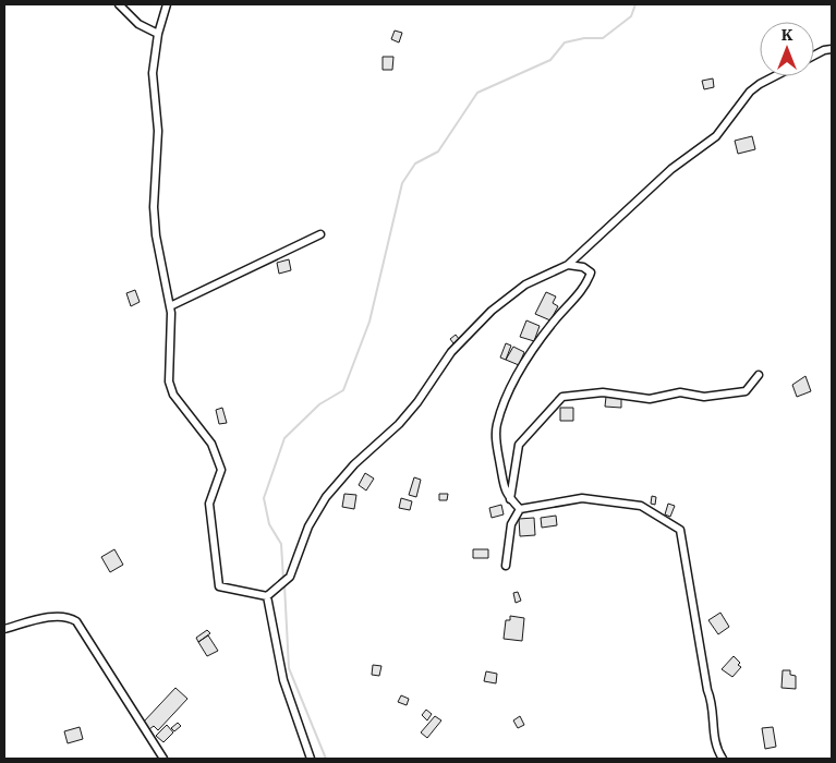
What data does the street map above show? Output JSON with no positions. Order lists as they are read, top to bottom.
{
  "north": "top"
}
